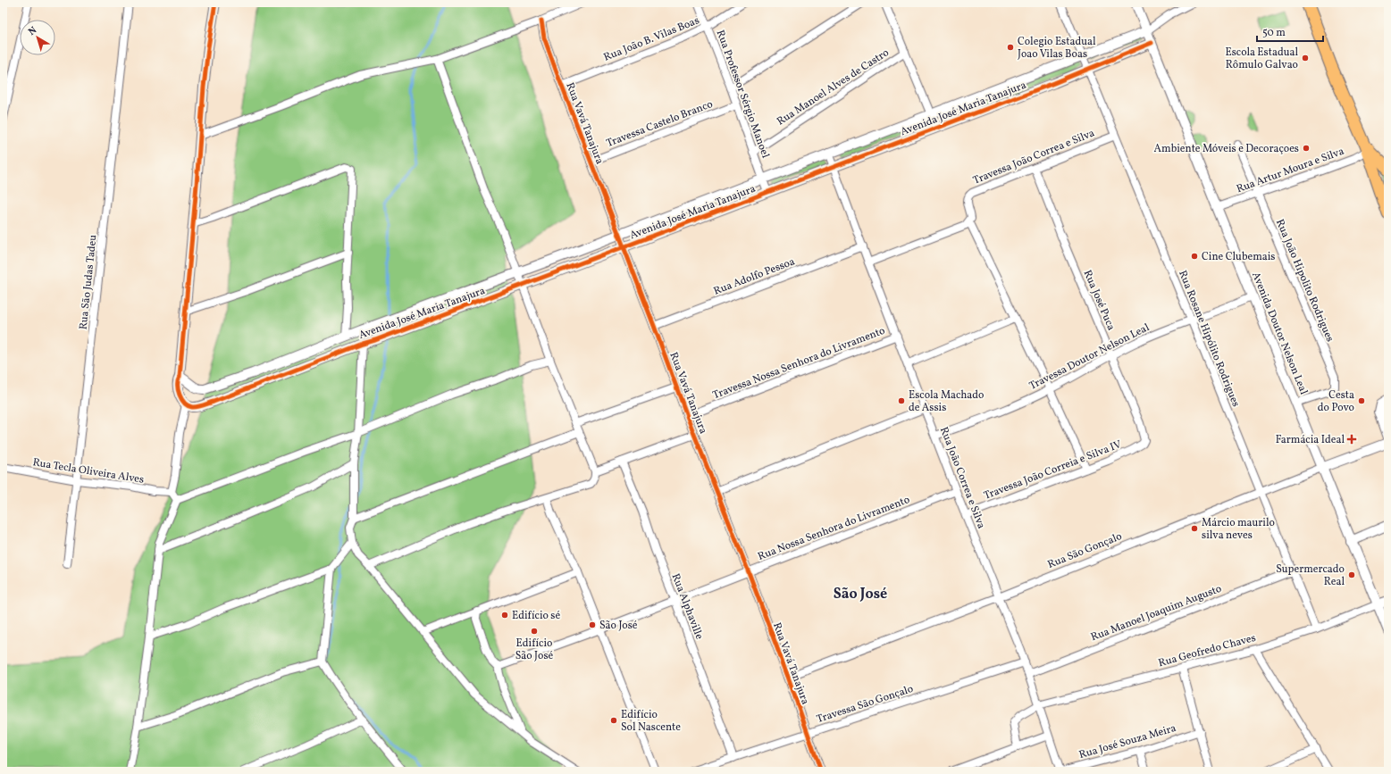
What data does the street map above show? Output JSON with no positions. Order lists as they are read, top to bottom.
{
  "streets": {
    "street": [
      "Rua João B. Vilas Boas",
      "Rua Manoel Alves de Castro",
      "Rua Professor Sérgio Manoel",
      "Avenida José Maria Tanajura",
      "Rua Vavá Tanajura",
      "Travessa Castelo Branco",
      "Travessa João Correa e Silva",
      "Rua Artur Moura e Silva",
      "Rua Adolfo Pessoa",
      "Rua João Hipolito Rodrigues",
      "Rua São Judas Tadeu",
      "Rua José Puca",
      "Avenida Doutor Nelson Leal",
      "Rua Rosane Hipólito Rodrigues",
      "Travessa Doutor Nelson Leal",
      "Travessa Nossa Senhora do Livramento",
      "Travessa João Correia e Silva IV",
      "Rua Tecla Oliveira Alves",
      "Rua João Correa e Silva",
      "Rua Nossa Senhora do Livramento",
      "Rua São Gonçalo",
      "Rua Alphaville",
      "Rua Manoel Joaquim Augusto",
      "Rua Geofredo Chaves",
      "Travessa São Gonçalo",
      "Rua José Souza Meira"
    ]
  },
  "crossings": [
    ["Rua João B. Vilas Boas", "Rua Professor Sérgio Manoel"],
    ["Rua João B. Vilas Boas", "Rua Vavá Tanajura"],
    ["Rua Manoel Alves de Castro", "Rua Professor Sérgio Manoel"],
    ["Rua Professor Sérgio Manoel", "Avenida José Maria Tanajura"],
    ["Rua Professor Sérgio Manoel", "Travessa Castelo Branco"],
    ["Avenida José Maria Tanajura", "Rua Vavá Tanajura"],
    ["Avenida José Maria Tanajura", "Avenida Doutor Nelson Leal"],
    ["Avenida José Maria Tanajura", "Rua Rosane Hipólito Rodrigues"],
    ["Avenida José Maria Tanajura", "Rua João Correa e Silva"],
    ["Rua Vavá Tanajura", "Travessa Castelo Branco"],
    ["Rua Vavá Tanajura", "Rua Adolfo Pessoa"],
    ["Rua Vavá Tanajura", "Travessa Nossa Senhora do Livramento"],
    ["Rua Vavá Tanajura", "Rua Nossa Senhora do Livramento"],
    ["Rua Vavá Tanajura", "Rua São Gonçalo"],
    ["Rua Vavá Tanajura", "Travessa São Gonçalo"],
    ["Travessa João Correa e Silva", "Rua José Puca"],
    ["Travessa João Correa e Silva", "Rua Rosane Hipólito Rodrigues"],
    ["Rua Artur Moura e Silva", "Rua João Hipolito Rodrigues"],
    ["Rua Artur Moura e Silva", "Avenida Doutor Nelson Leal"],
    ["Rua Adolfo Pessoa", "Rua João Correa e Silva"],
    ["Rua João Hipolito Rodrigues", "Avenida Doutor Nelson Leal"],
    ["Rua São Judas Tadeu", "Rua Tecla Oliveira Alves"],
    ["Rua José Puca", "Travessa Doutor Nelson Leal"],
    ["Rua José Puca", "Travessa João Correia e Silva IV"],
    ["Avenida Doutor Nelson Leal", "Travessa Doutor Nelson Leal"],
    ["Avenida Doutor Nelson Leal", "Rua São Gonçalo"],
    ["Avenida Doutor Nelson Leal", "Rua Geofredo Chaves"],
    ["Rua Rosane Hipólito Rodrigues", "Travessa Doutor Nelson Leal"],
    ["Rua Rosane Hipólito Rodrigues", "Rua São Gonçalo"],
    ["Rua Rosane Hipólito Rodrigues", "Rua Manoel Joaquim Augusto"],
    ["Rua Rosane Hipólito Rodrigues", "Rua Geofredo Chaves"],
    ["Travessa Doutor Nelson Leal", "Rua João Correa e Silva"],
    ["Travessa Nossa Senhora do Livramento", "Rua João Correa e Silva"],
    ["Travessa João Correia e Silva IV", "Rua João Correa e Silva"],
    ["Rua João Correa e Silva", "Rua Nossa Senhora do Livramento"],
    ["Rua João Correa e Silva", "Rua São Gonçalo"],
    ["Rua João Correa e Silva", "Rua Manoel Joaquim Augusto"],
    ["Rua João Correa e Silva", "Rua Geofredo Chaves"],
    ["Rua João Correa e Silva", "Travessa São Gonçalo"],
    ["Rua João Correa e Silva", "Rua José Souza Meira"],
    ["Rua Nossa Senhora do Livramento", "Rua Alphaville"],
    ["Rua Alphaville", "Travessa São Gonçalo"]
  ],
  "districts": ["São José"],
  "places": {
    "other": [
      "Colegio Estadual Joao Vilas Boas",
      "Escola Estadual Rômulo Galvao",
      "Ambiente Móveis e Decoraçoes",
      "Cine Clubemais",
      "Escola Machado de Assis",
      "Cesta do Povo",
      "Márcio maurilo silva neves",
      "Supermercado Real",
      "Edifício sé",
      "São José",
      "Edifício São José",
      "Edifício Sol Nascente"
    ],
    "health": ["Farmácia Ideal"]
  },
  "scale_bar": "50 m",
  "north": "top left"
}
